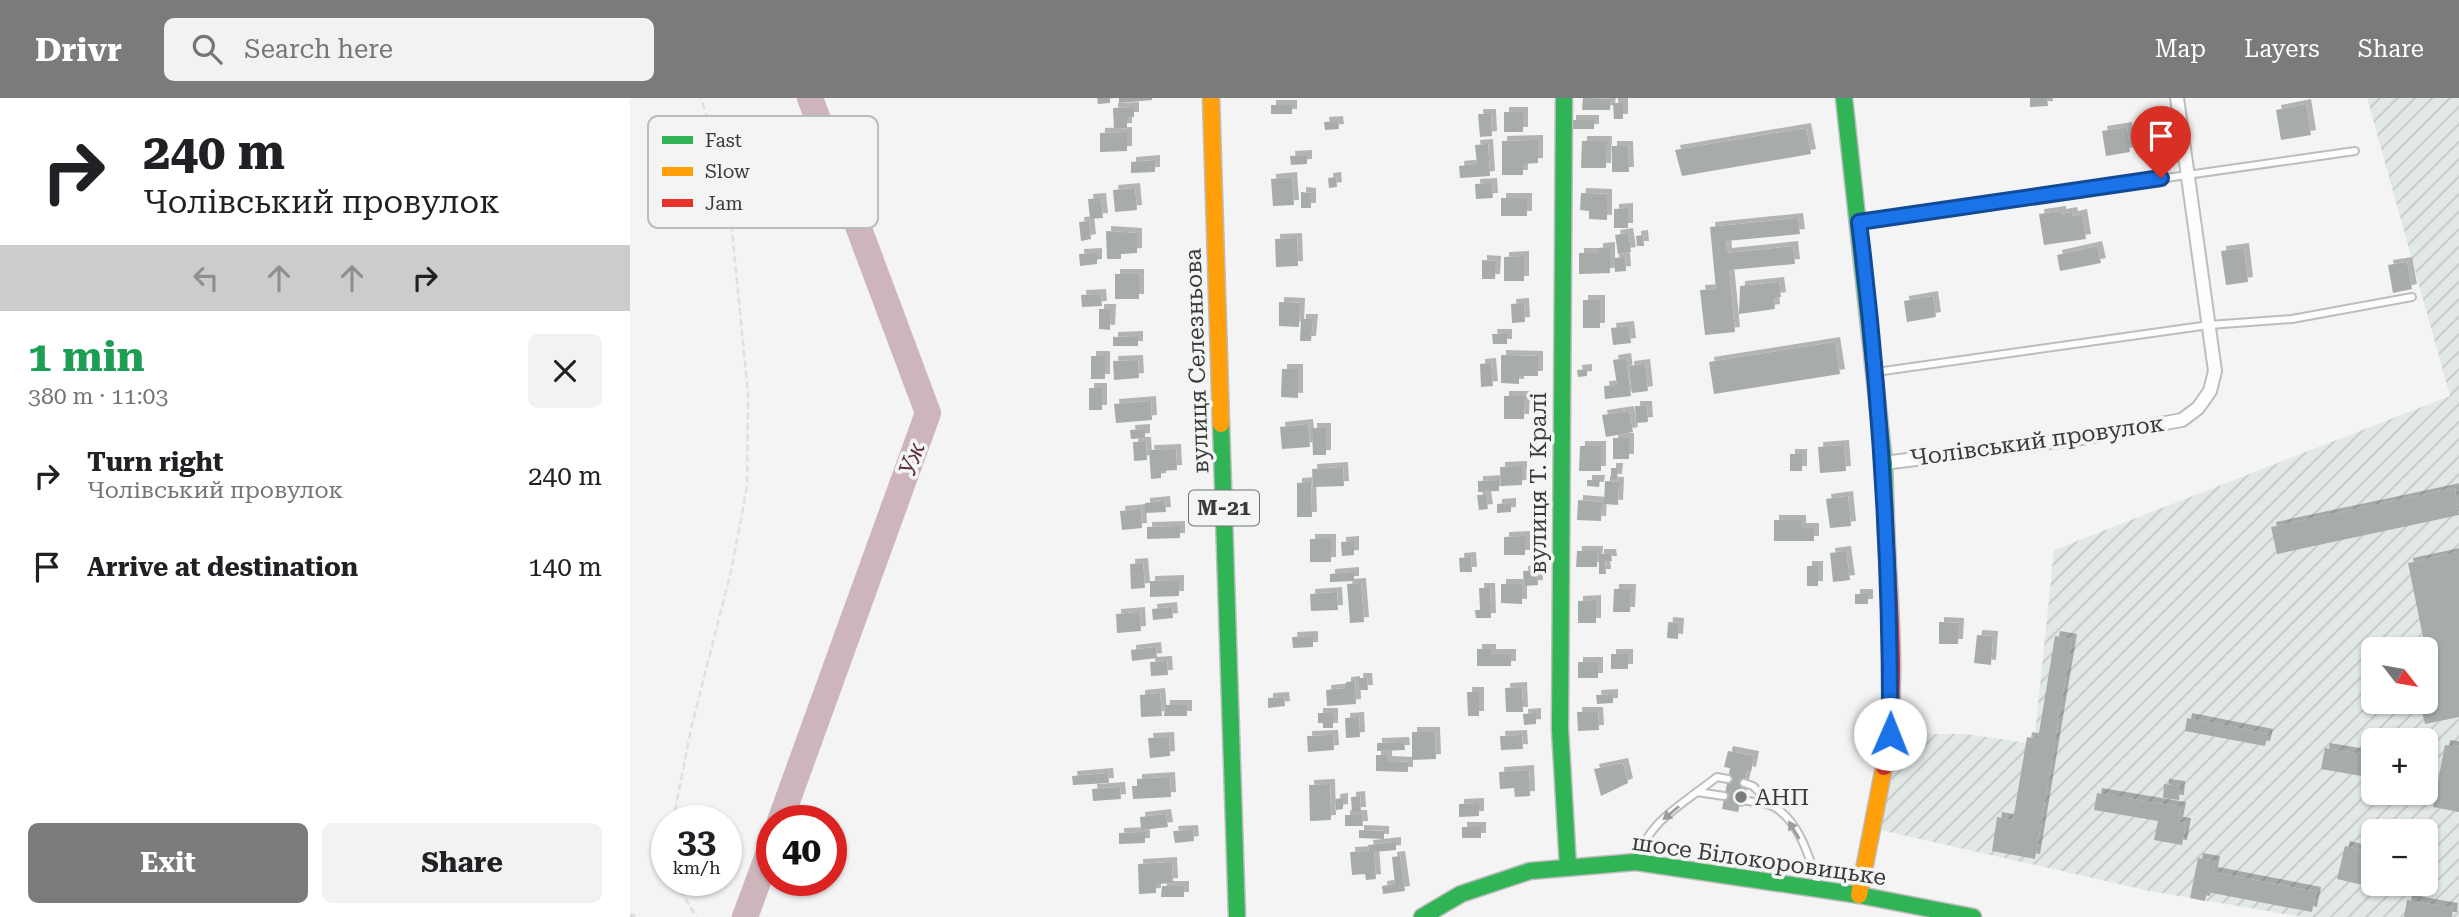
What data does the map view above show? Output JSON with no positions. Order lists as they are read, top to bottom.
{
  "streets": {
    "main road": [
      "вулиця Селезньова",
      "вулиця Т. Кралі",
      "М-21",
      "шосе Білокоровицьке"
    ],
    "street": ["Чолівський провулок"]
  },
  "crossings": [
    ["вулиця Т. Кралі", "шосе Білокоровицьке"]
  ],
  "water": ["Уж"],
  "places": ["АНП"],
  "legend": ["Fast", "Slow", "Jam"],
  "north": "bottom right",
  "page": {
    "header": "Drivr",
    "search": "Search here",
    "nav": ["Map", "Layers", "Share"],
    "turn": ["240 m", "Чолівський провулок"],
    "heading": ["1 min", "380 m · 11:03"],
    "list": [
      {
        "name": "Turn right",
        "note": "Чолівський провулок",
        "value": "240 m"
      },
      {
        "name": "Arrive at destination",
        "value": "140 m"
      }
    ],
    "map_buttons": ["+", "−"],
    "speed": "33 km/h",
    "limit": "40",
    "buttons": ["Exit", "Share"]
  }
}
